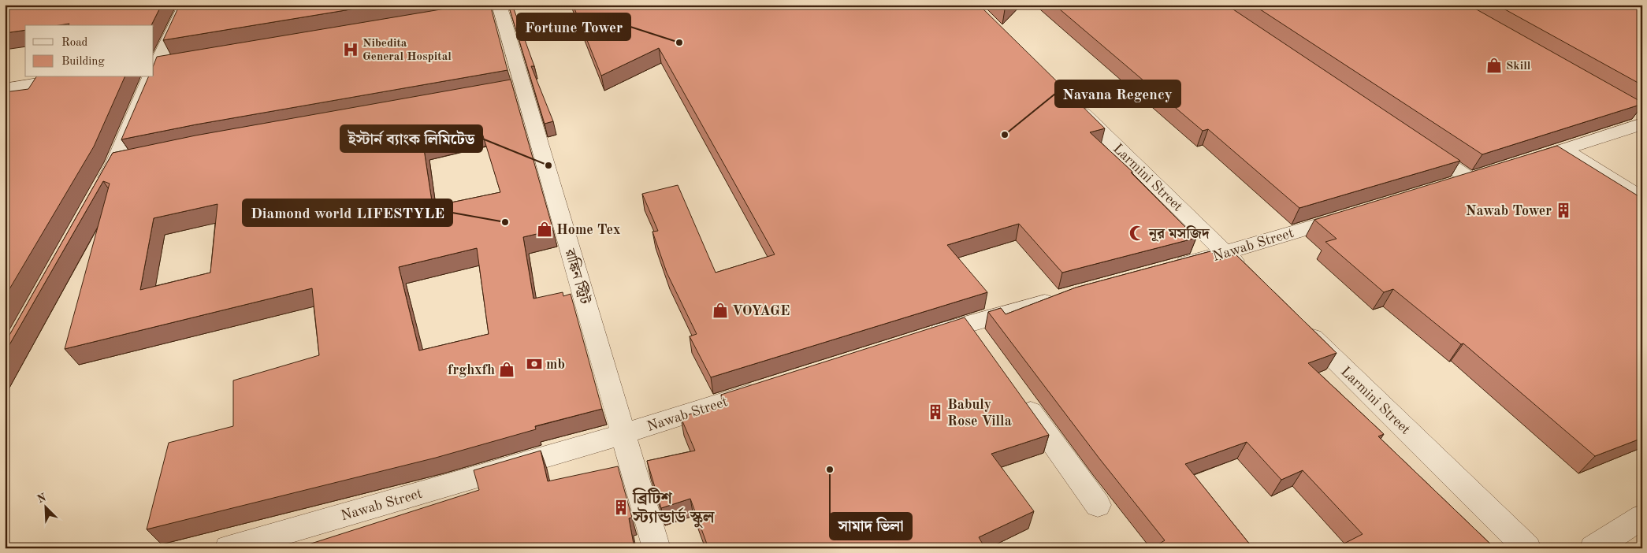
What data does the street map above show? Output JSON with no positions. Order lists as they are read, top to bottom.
{
  "streets": {
    "street": ["Larmini Street", "Nawab Street", "রাঙ্কিন স্ট্রিট"]
  },
  "crossings": [
    ["Larmini Street", "Nawab Street"],
    ["Nawab Street", "রাঙ্কিন স্ট্রিট"]
  ],
  "places": {
    "other": [
      "Fortune Tower",
      "Navana Regency",
      "ইস্টার্ন ব্যাংক লিমিটেড",
      "Diamond world LIFESTYLE",
      "সামাদ ভিলা"
    ],
    "hospital": ["Nibedita General Hospital"],
    "shop": [
      "Skill",
      "Home Tex",
      "VOYAGE",
      "frghxfh"
    ],
    "building": ["Nawab Tower", "Babuly Rose Villa", "ব্রিটিশ স্ট্যান্ডার্ড স্কুল"],
    "mosque": ["নূর মসজিদ"],
    "bank": ["mb"]
  },
  "legend": ["Road", "Building"],
  "north": "top left"
}
